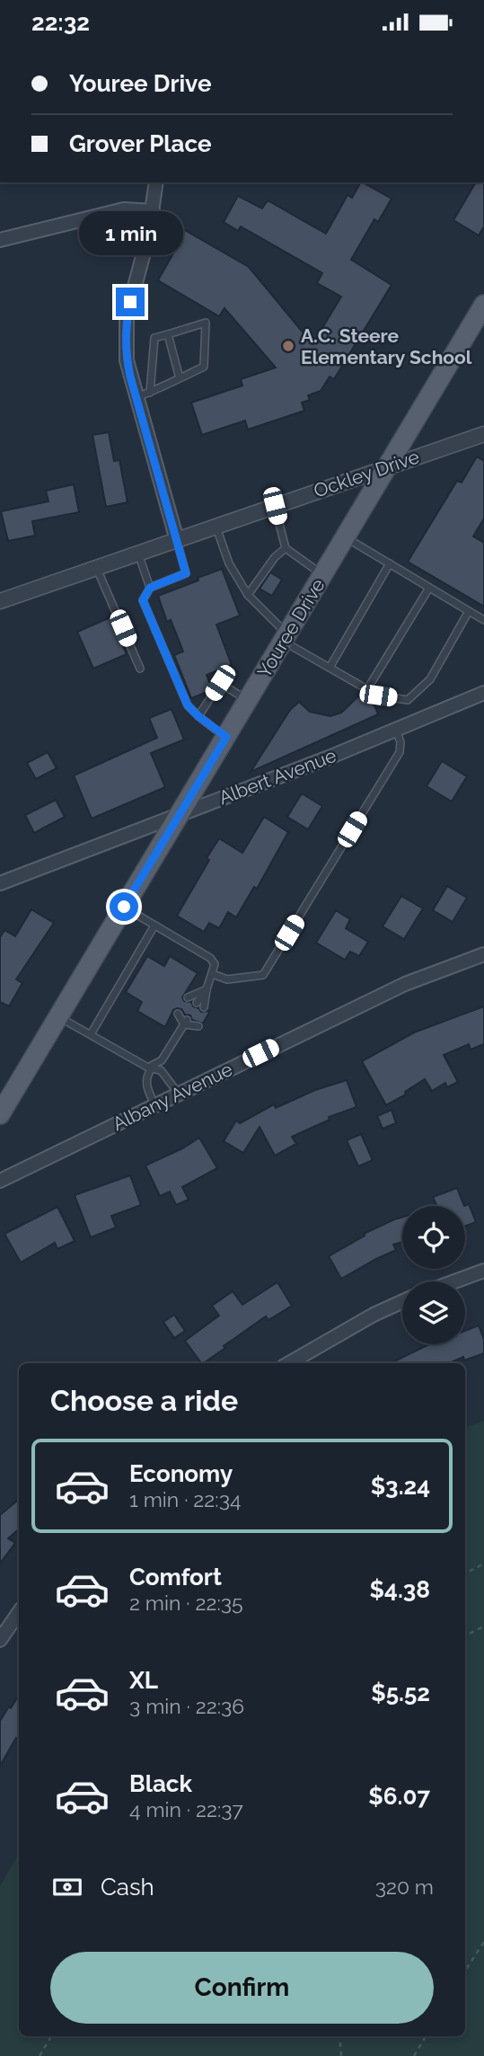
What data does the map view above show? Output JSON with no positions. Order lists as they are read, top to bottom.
{
  "streets": {
    "main road": ["Youree Drive"],
    "street": ["Ockley Drive", "Albert Avenue", "Albany Avenue"]
  },
  "crossings": [
    ["Ockley Drive", "Youree Drive"],
    ["Youree Drive", "Albert Avenue"]
  ],
  "places": ["A.C. Steere Elementary School"],
  "page": {
    "status": "22:32",
    "banner": ["Youree Drive", "Grover Place"],
    "bubble": "1 min",
    "heading": "Choose a ride",
    "list": [
      {
        "name": "Economy",
        "note": "1 min · 22:34",
        "value": "$3.24"
      },
      {
        "name": "Comfort",
        "note": "2 min · 22:35",
        "value": "$4.38"
      },
      {
        "name": "XL",
        "note": "3 min · 22:36",
        "value": "$5.52"
      },
      {
        "name": "Black",
        "note": "4 min · 22:37",
        "value": "$6.07"
      }
    ],
    "pay": ["Cash", "320 m"],
    "buttons": "Confirm"
  }
}
